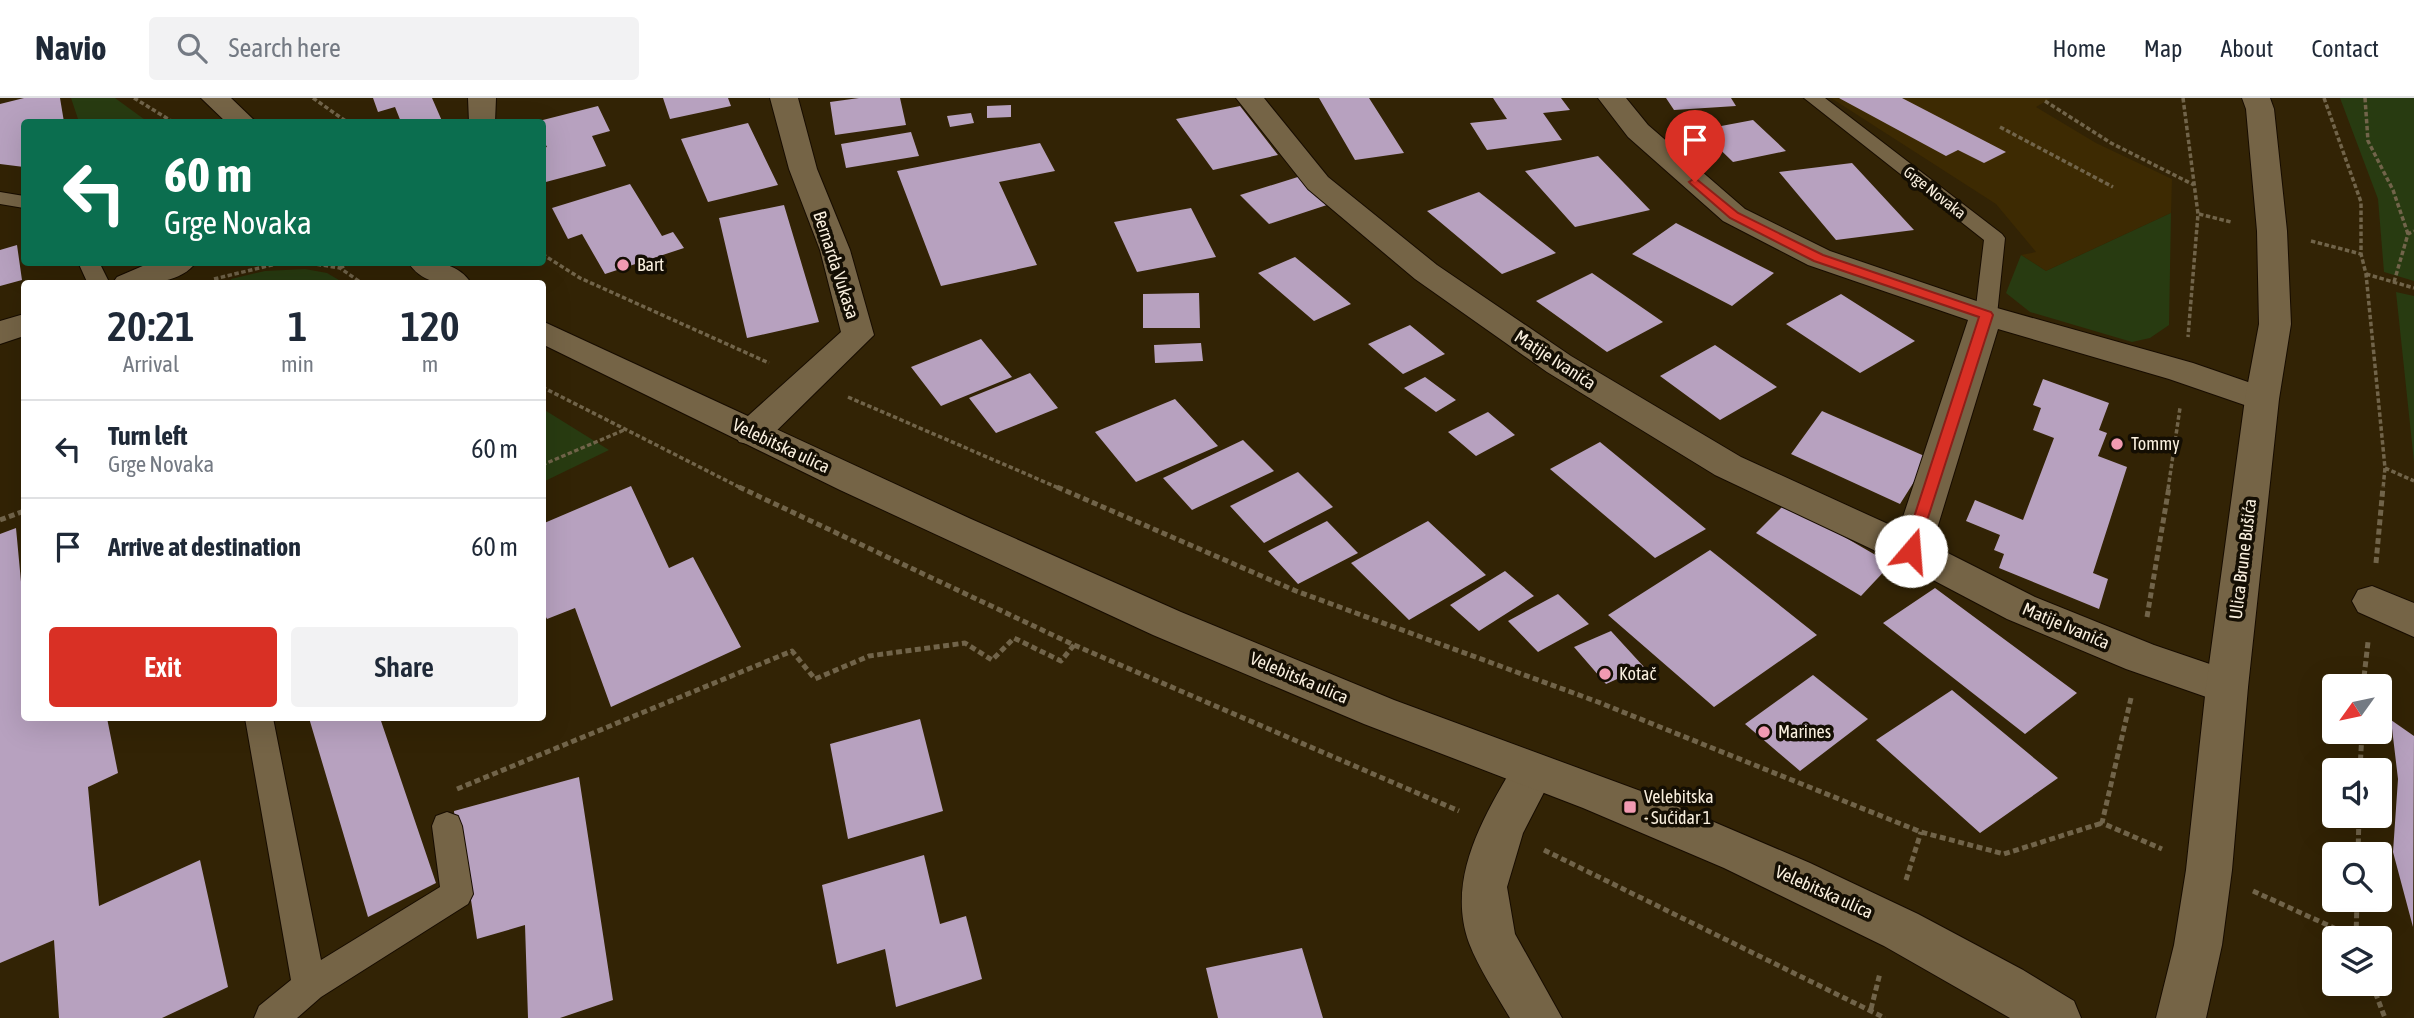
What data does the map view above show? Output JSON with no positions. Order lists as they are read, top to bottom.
{
  "streets": {
    "street": [
      "Bernarda Vukasa",
      "Matije Ivanića",
      "Velebitska ulica",
      "Ulica Brune Bušića"
    ],
    "lane": ["Grge Novaka"]
  },
  "crossings": [
    ["Bernarda Vukasa", "Velebitska ulica"],
    ["Matije Ivanića", "Ulica Brune Bušića"]
  ],
  "places": {
    "other": [
      "Bart",
      "Tommy",
      "Kotač",
      "Marines"
    ],
    "transit": ["Velebitska - Sućidar 1"]
  },
  "north": "bottom left",
  "page": {
    "header": "Navio",
    "search": "Search here",
    "nav": [
      "Home",
      "Map",
      "About",
      "Contact"
    ],
    "turn": ["60 m", "Grge Novaka"],
    "eta": [
      "20:21",
      "Arrival",
      "1",
      "min",
      "120",
      "m"
    ],
    "list": [
      {
        "name": "Turn left",
        "note": "Grge Novaka",
        "value": "60 m"
      },
      {
        "name": "Arrive at destination",
        "value": "60 m"
      }
    ],
    "buttons": ["Exit", "Share"]
  }
}
